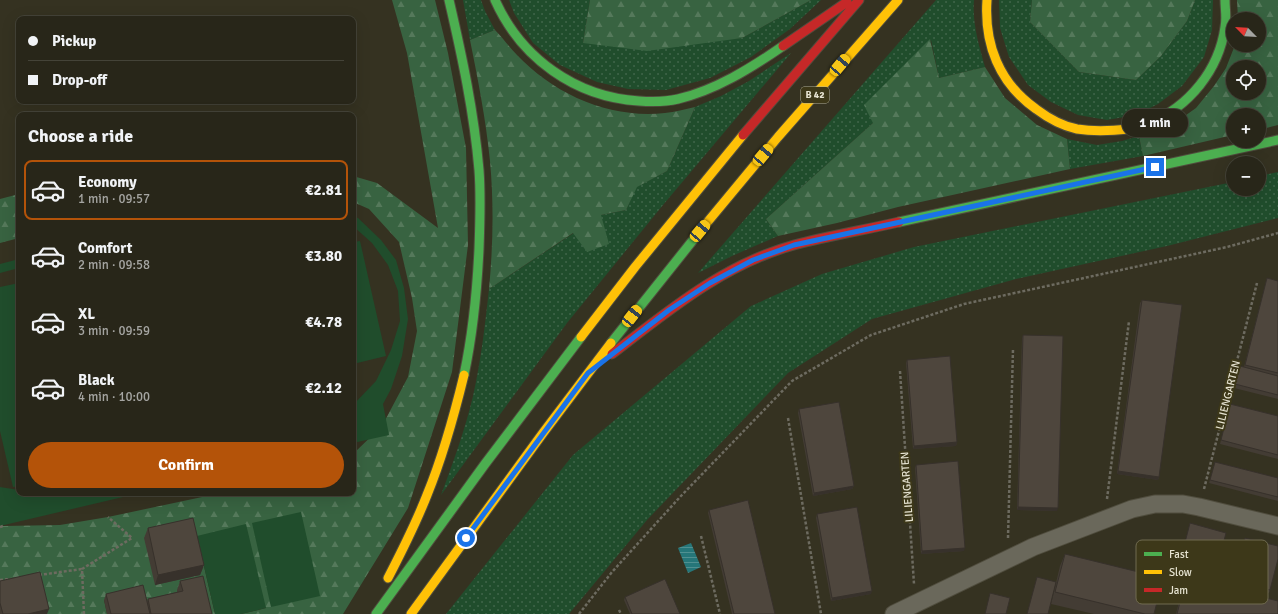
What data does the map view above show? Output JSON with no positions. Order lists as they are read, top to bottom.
{
  "streets": {
    "highway": ["B 42"],
    "path": ["LILIENGARTEN"]
  },
  "legend": ["Fast", "Slow", "Jam"],
  "north": "top left",
  "page": {
    "map_buttons": ["+", "−"],
    "banner": ["Pickup", "Drop-off"],
    "bubble": "1 min",
    "heading": "Choose a ride",
    "list": [
      {
        "name": "Economy",
        "note": "1 min · 09:57",
        "value": "€2.81"
      },
      {
        "name": "Comfort",
        "note": "2 min · 09:58",
        "value": "€3.80"
      },
      {
        "name": "XL",
        "note": "3 min · 09:59",
        "value": "€4.78"
      },
      {
        "name": "Black",
        "note": "4 min · 10:00",
        "value": "€2.12"
      }
    ],
    "buttons": "Confirm"
  }
}
